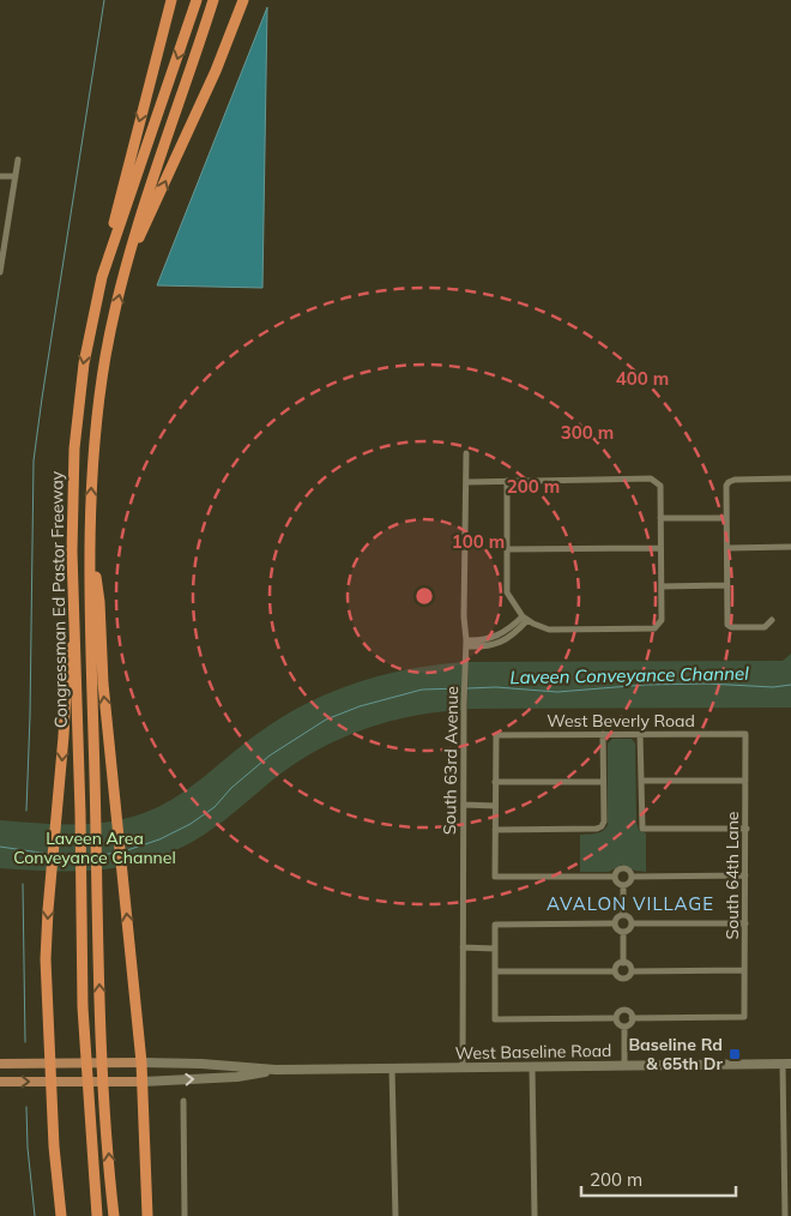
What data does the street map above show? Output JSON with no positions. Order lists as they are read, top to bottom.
{
  "streets": {
    "highway": ["Congressman Ed Pastor Freeway"],
    "main road": ["West Baseline Road"],
    "street": ["West Beverly Road", "South 63rd Avenue", "South 64th Lane"]
  },
  "crossings": [
    ["West Beverly Road", "South 64th Lane"],
    ["South 63rd Avenue", "West Baseline Road"]
  ],
  "districts": ["AVALON VILLAGE"],
  "water": ["Laveen Conveyance Channel"],
  "parks": ["Laveen Area Conveyance Channel"],
  "places": {
    "transit": ["Baseline Rd & 65th Dr"]
  },
  "scale_bar": "200 m",
  "rings": [
    "400 m",
    "300 m",
    "200 m",
    "100 m"
  ]
}
